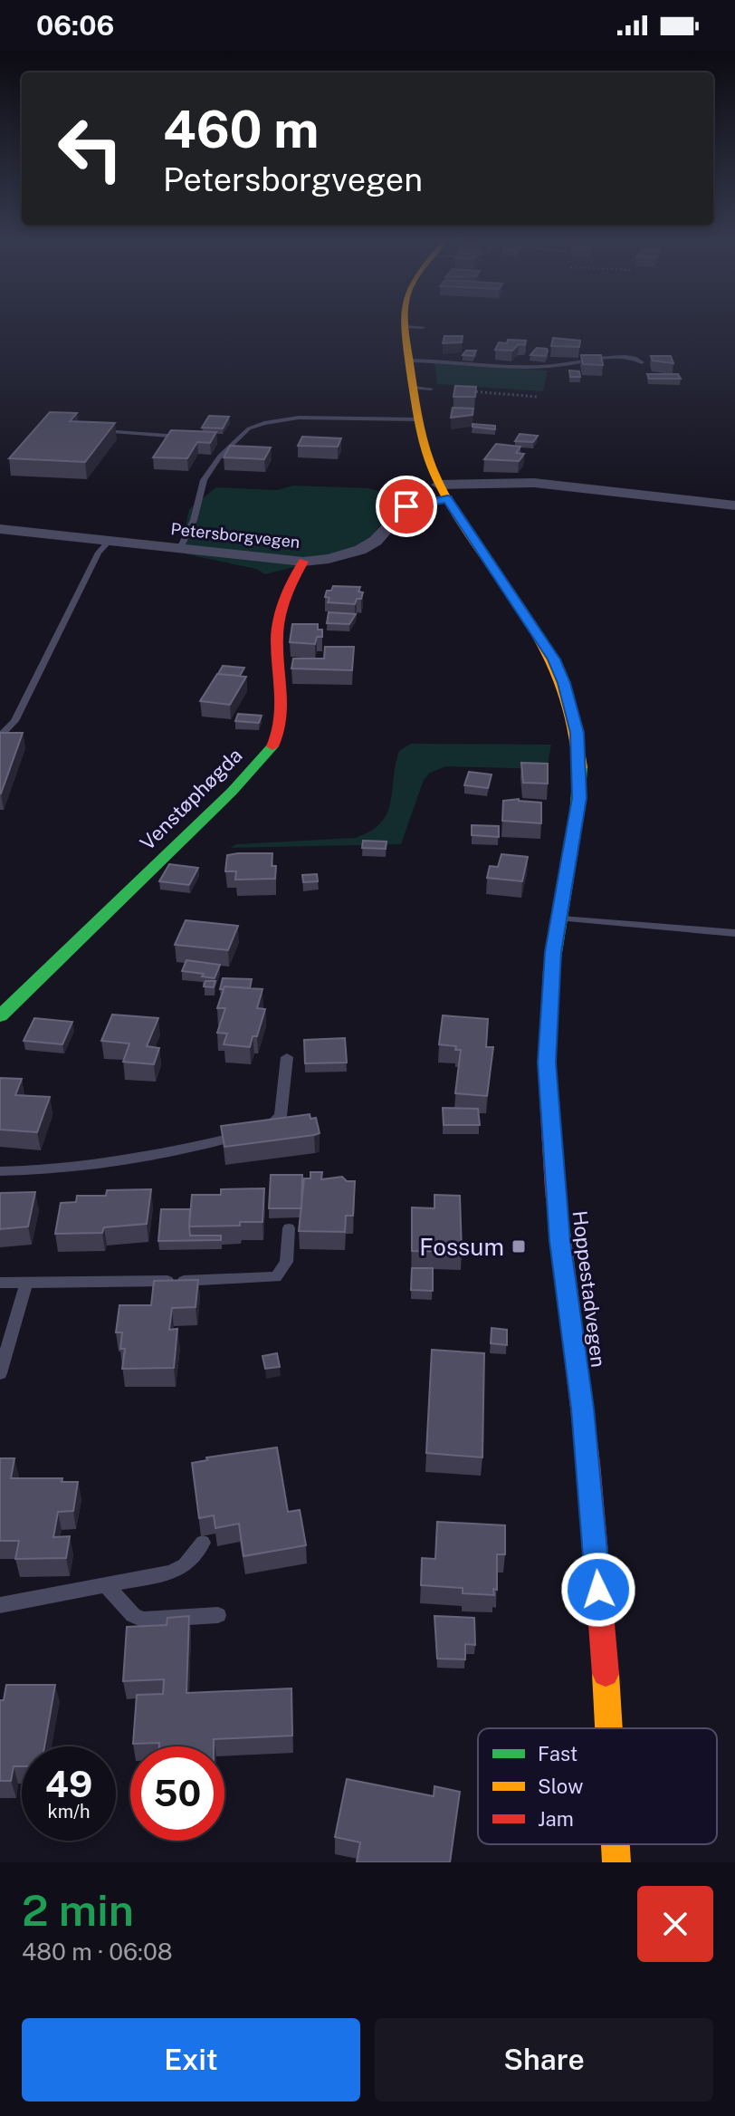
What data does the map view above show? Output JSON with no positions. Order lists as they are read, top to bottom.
{
  "streets": {
    "main road": ["Venstøphøgda", "Hoppestadvegen"],
    "street": ["Petersborgvegen"]
  },
  "crossings": [
    ["Petersborgvegen", "Venstøphøgda"],
    ["Petersborgvegen", "Hoppestadvegen"]
  ],
  "places": {
    "transit": ["Fossum"]
  },
  "legend": ["Fast", "Slow", "Jam"],
  "page": {
    "status": "06:06",
    "turn": ["460 m", "Petersborgvegen"],
    "speed": "49 km/h",
    "limit": "50",
    "heading": ["2 min", "480 m · 06:08"],
    "buttons": ["Exit", "Share"]
  }
}
